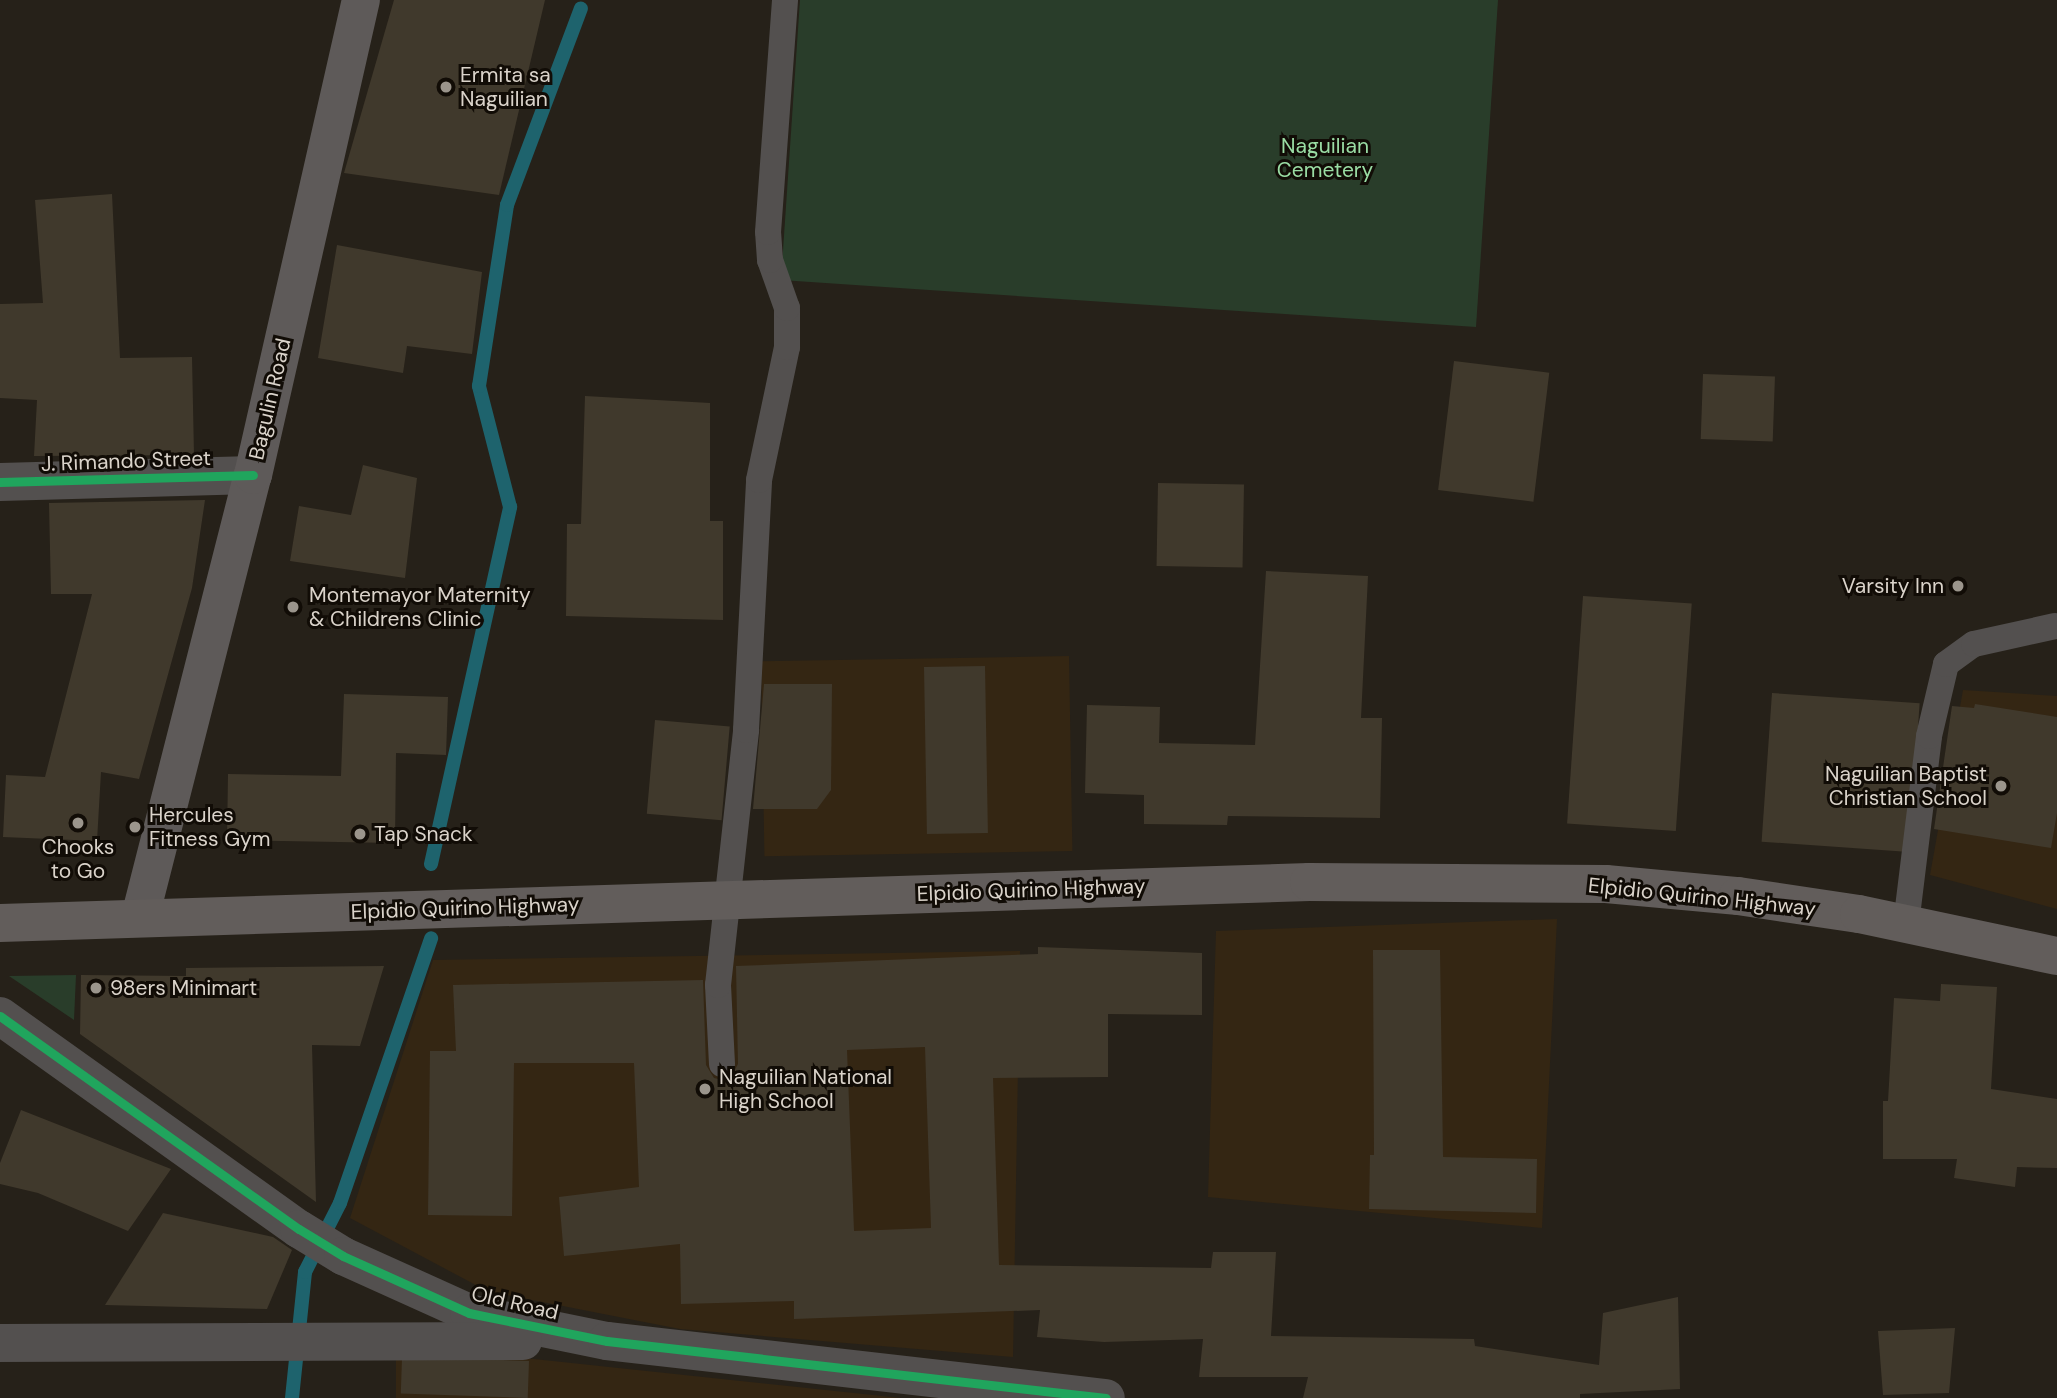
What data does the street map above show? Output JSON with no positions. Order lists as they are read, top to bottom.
{
  "streets": {
    "highway": ["Elpidio Quirino Highway"],
    "main road": ["Bagulin Road"],
    "street": ["J. Rimando Street", "Old Road"]
  },
  "crossings": [
    ["Bagulin Road", "J. Rimando Street"],
    ["Bagulin Road", "Elpidio Quirino Highway"]
  ],
  "parks": ["Naguilian Cemetery"],
  "places": [
    "Ermita sa Naguilian",
    "Varsity Inn",
    "Montemayor Maternity & Childrens Clinic",
    "Naguilian Baptist Christian School",
    "Chooks to Go",
    "Hercules Fitness Gym",
    "Tap Snack",
    "98ers Minimart",
    "Naguilian National High School"
  ]
}
